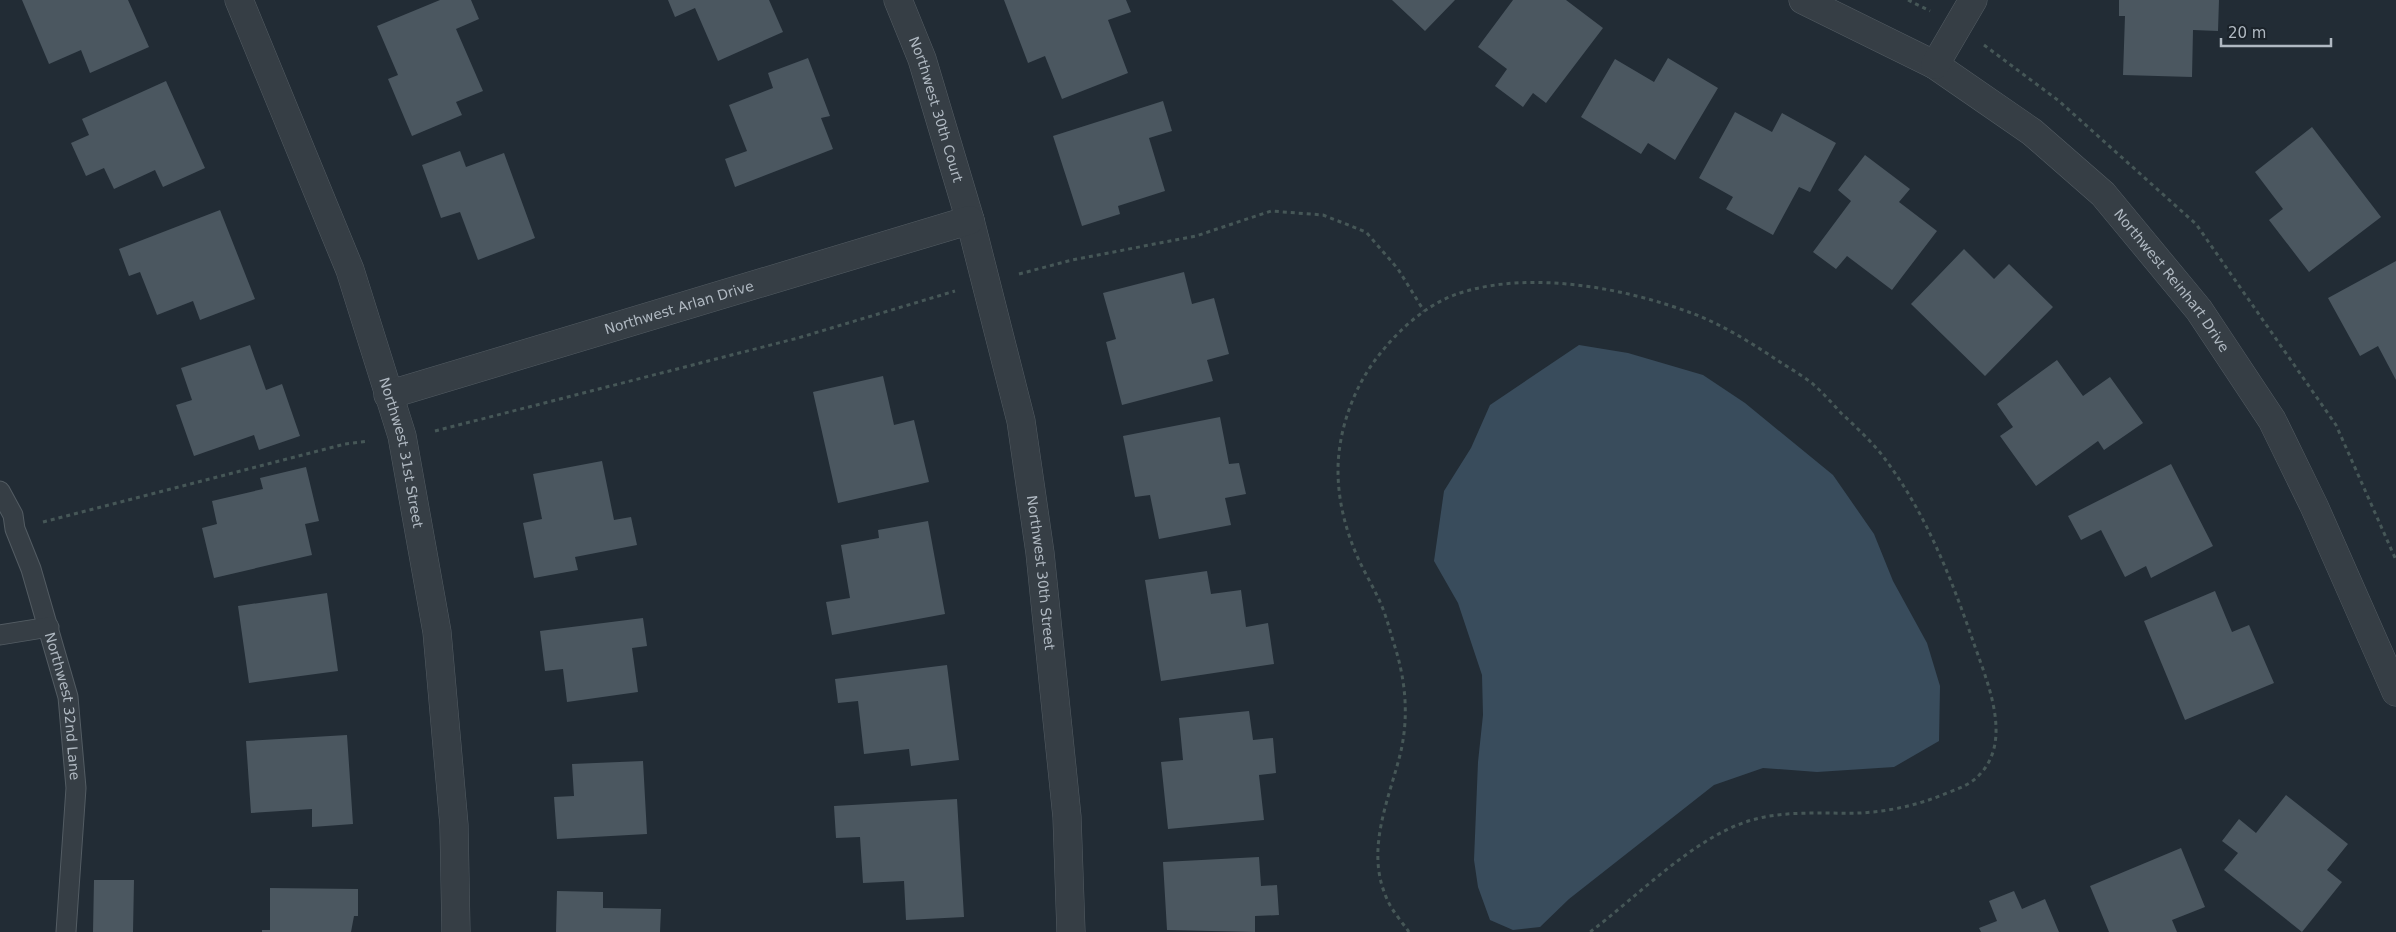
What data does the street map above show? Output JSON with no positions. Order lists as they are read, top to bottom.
{
  "streets": {
    "street": [
      "Northwest 30th Court",
      "Northwest Reinhart Drive",
      "Northwest Arlan Drive",
      "Northwest 31st Street",
      "Northwest 30th Street"
    ],
    "lane": ["Northwest 32nd Lane"]
  },
  "crossings": [
    ["Northwest 30th Court", "Northwest Arlan Drive"],
    ["Northwest 30th Court", "Northwest 30th Street"],
    ["Northwest Arlan Drive", "Northwest 31st Street"],
    ["Northwest Arlan Drive", "Northwest 30th Street"]
  ],
  "scale_bar": "20 m"
}
